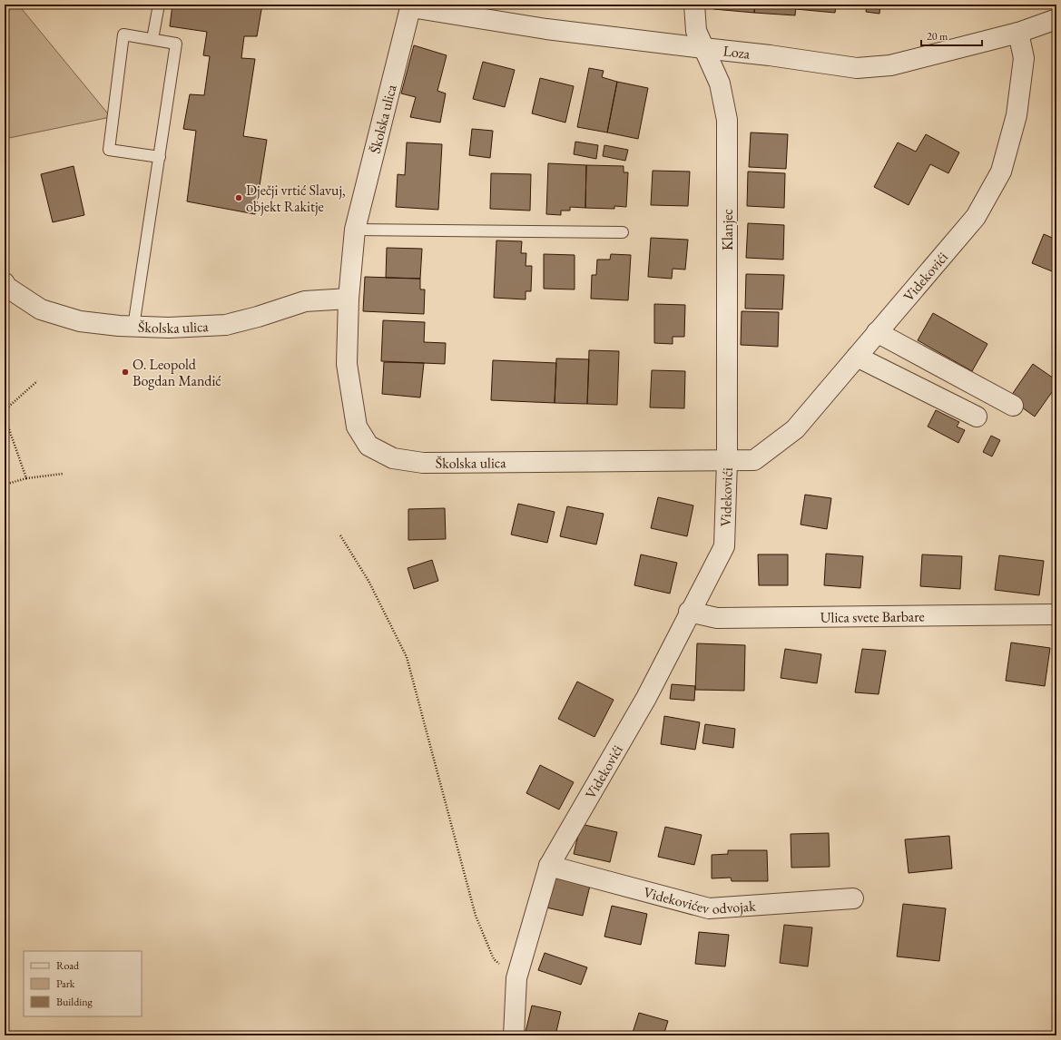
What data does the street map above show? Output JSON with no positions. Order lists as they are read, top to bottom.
{
  "streets": {
    "street": [
      "Loza",
      "Školska ulica",
      "Klanjec",
      "Videkovići",
      "Ulica svete Barbare",
      "Videkovićev odvojak"
    ]
  },
  "crossings": [
    ["Loza", "Školska ulica"],
    ["Loza", "Klanjec"],
    ["Loza", "Videkovići"],
    ["Školska ulica", "Klanjec"],
    ["Školska ulica", "Videkovići"],
    ["Klanjec", "Videkovići"],
    ["Videkovići", "Ulica svete Barbare"],
    ["Videkovići", "Videkovićev odvojak"]
  ],
  "places": ["Dječji vrtić Slavuj, objekt Rakitje", "O. Leopold Bogdan Mandić"],
  "legend": ["Road", "Park", "Building"],
  "scale_bar": "20 m"
}
